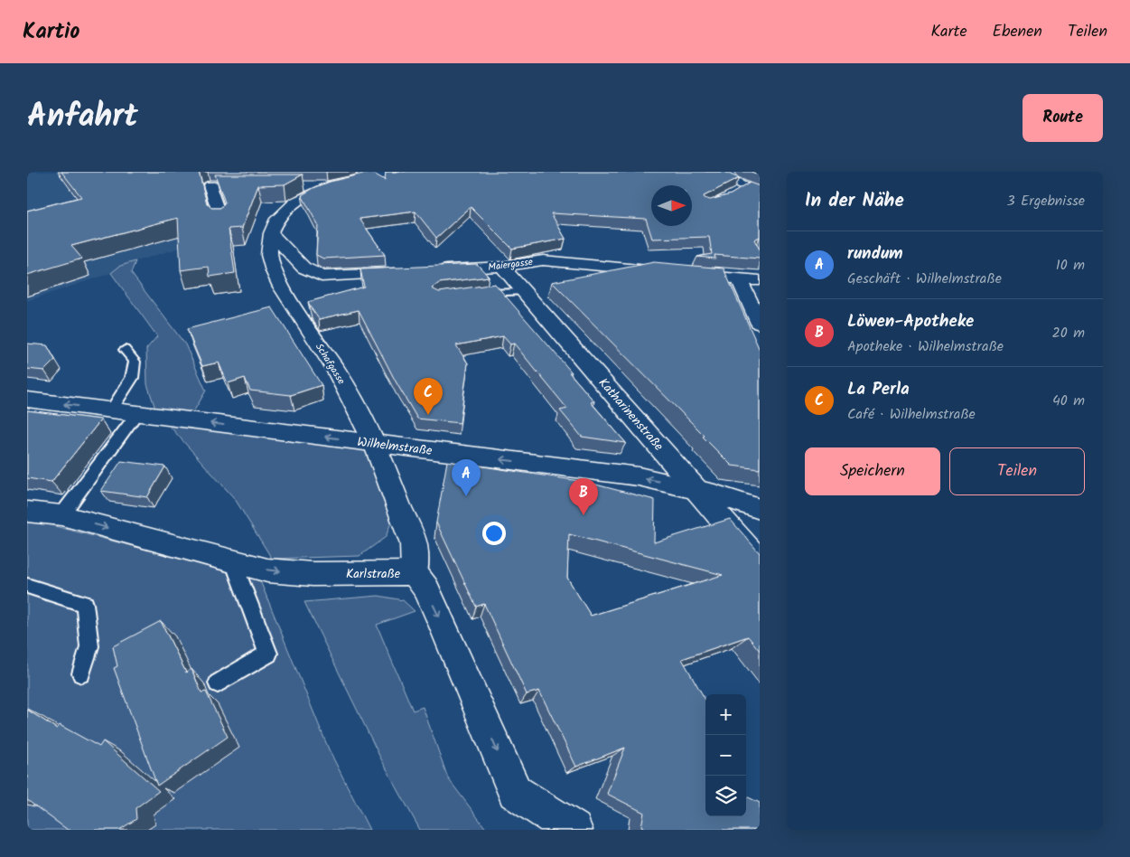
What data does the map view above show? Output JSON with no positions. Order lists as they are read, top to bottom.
{
  "streets": {
    "street": [
      "Maiergasse",
      "Schafgasse",
      "Katharinenstraße",
      "Wilhelmstraße",
      "Karlstraße"
    ]
  },
  "crossings": [
    ["Maiergasse", "Katharinenstraße"],
    ["Schafgasse", "Wilhelmstraße"],
    ["Schafgasse", "Karlstraße"],
    ["Katharinenstraße", "Wilhelmstraße"]
  ],
  "one_way": ["Wilhelmstraße", "Karlstraße"],
  "north": "right",
  "page": {
    "header": "Kartio",
    "nav": ["Karte", "Ebenen", "Teilen"],
    "title": "Anfahrt",
    "buttons": [
      "Route",
      ["Speichern", "Teilen"]
    ],
    "heading": ["In der Nähe", "3 Ergebnisse"],
    "list": [
      {
        "mark": "A",
        "name": "rundum",
        "note": "Geschäft · Wilhelmstraße",
        "value": "10 m"
      },
      {
        "mark": "B",
        "name": "Löwen-Apotheke",
        "note": "Apotheke · Wilhelmstraße",
        "value": "20 m"
      },
      {
        "mark": "C",
        "name": "La Perla",
        "note": "Café · Wilhelmstraße",
        "value": "40 m"
      }
    ],
    "pins": ["C", "A", "B"],
    "map_buttons": ["+", "−"]
  }
}
